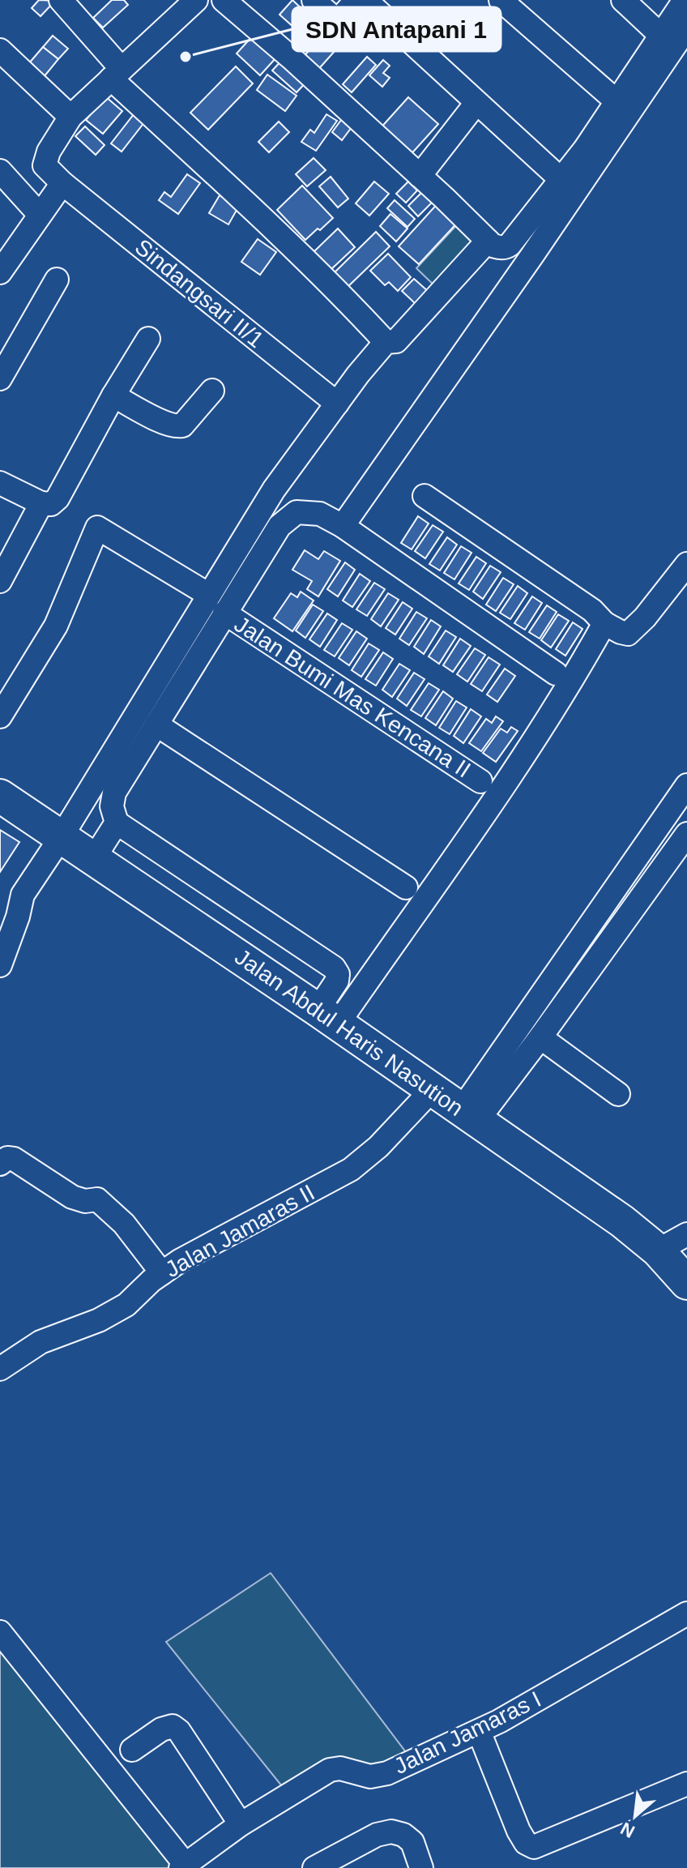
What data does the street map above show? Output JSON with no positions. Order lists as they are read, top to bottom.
{
  "streets": {
    "highway": ["Jalan Abdul Haris Nasution"],
    "street": [
      "Sindangsari II/1",
      "Jalan Bumi Mas Kencana II",
      "Jalan Jamaras II",
      "Jalan Jamaras I"
    ]
  },
  "crossings": [
    ["Jalan Abdul Haris Nasution", "Jalan Jamaras II"]
  ],
  "places": ["SDN Antapani 1"],
  "north": "bottom left"
}
